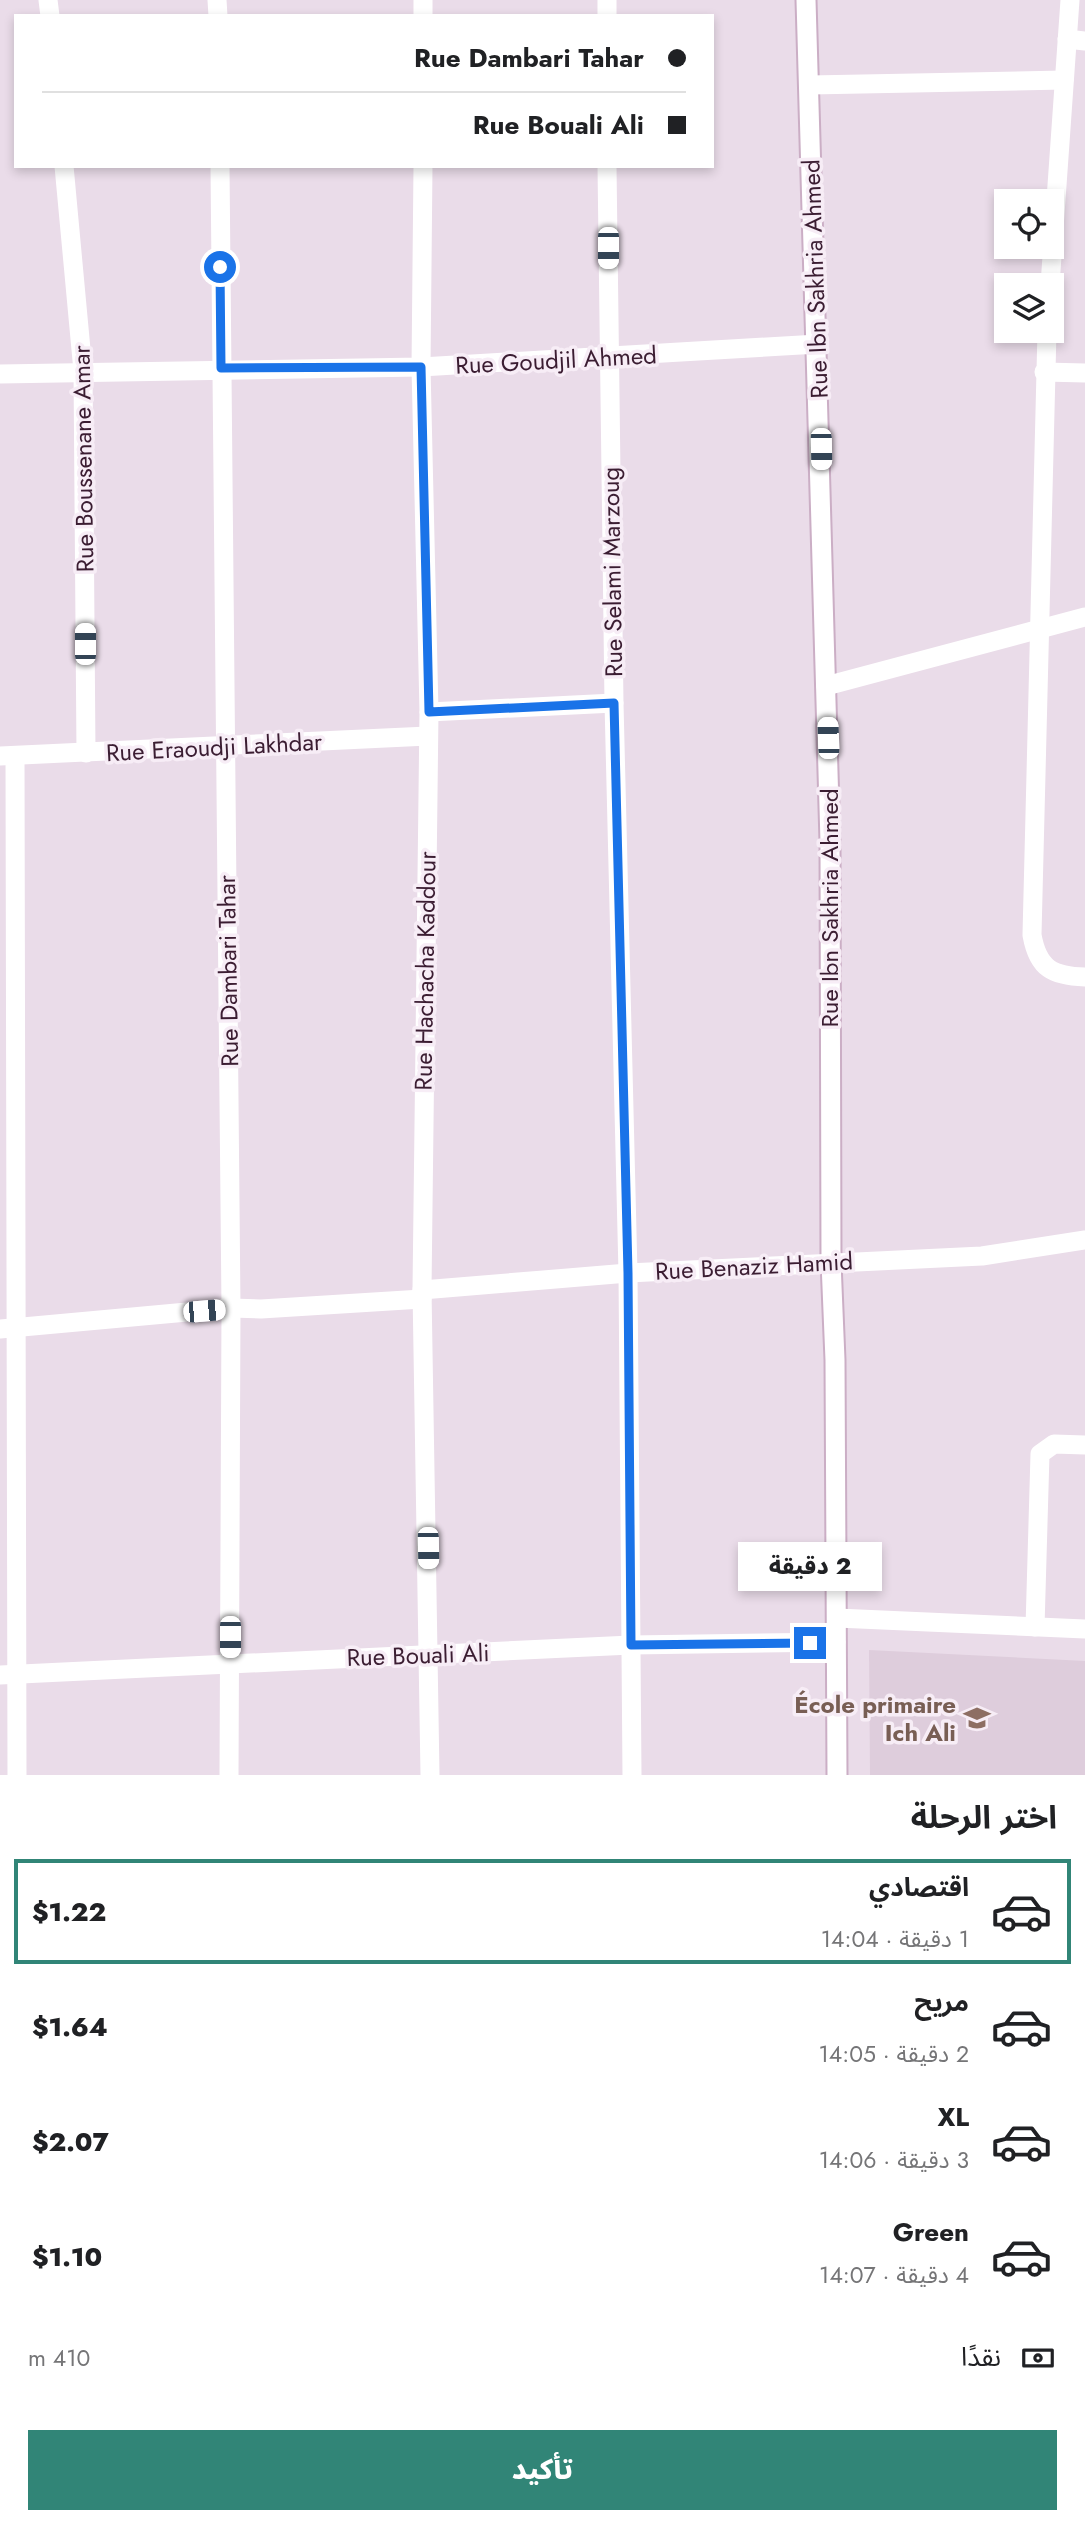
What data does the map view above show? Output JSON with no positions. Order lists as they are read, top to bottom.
{
  "streets": {
    "street": [
      "Rue Ibn Sakhria Ahmed",
      "Rue Goudjil Ahmed",
      "Rue Boussenane Amar",
      "Rue Selami Marzoug",
      "Rue Eraoudji Lakhdar",
      "Rue Dambari Tahar",
      "Rue Hachacha Kaddour",
      "Rue Benaziz Hamid",
      "Rue Bouali Ali"
    ]
  },
  "crossings": [
    ["Rue Ibn Sakhria Ahmed", "Rue Goudjil Ahmed"],
    ["Rue Ibn Sakhria Ahmed", "Rue Benaziz Hamid"],
    ["Rue Ibn Sakhria Ahmed", "Rue Bouali Ali"],
    ["Rue Goudjil Ahmed", "Rue Boussenane Amar"],
    ["Rue Goudjil Ahmed", "Rue Selami Marzoug"],
    ["Rue Goudjil Ahmed", "Rue Dambari Tahar"],
    ["Rue Goudjil Ahmed", "Rue Hachacha Kaddour"],
    ["Rue Boussenane Amar", "Rue Eraoudji Lakhdar"],
    ["Rue Selami Marzoug", "Rue Benaziz Hamid"],
    ["Rue Selami Marzoug", "Rue Bouali Ali"],
    ["Rue Eraoudji Lakhdar", "Rue Dambari Tahar"],
    ["Rue Eraoudji Lakhdar", "Rue Hachacha Kaddour"],
    ["Rue Dambari Tahar", "Rue Benaziz Hamid"],
    ["Rue Dambari Tahar", "Rue Bouali Ali"],
    ["Rue Hachacha Kaddour", "Rue Benaziz Hamid"],
    ["Rue Hachacha Kaddour", "Rue Bouali Ali"]
  ],
  "places": {
    "school or university": ["École primaire Ich Ali"]
  },
  "page": {
    "banner": ["Rue Dambari Tahar", "Rue Bouali Ali"],
    "bubble": "2 دقيقة",
    "heading": "اختر الرحلة",
    "list": [
      {
        "name": "اقتصادي",
        "note": "1 دقيقة · 14:04",
        "value": "$1.22"
      },
      {
        "name": "مريح",
        "note": "2 دقيقة · 14:05",
        "value": "$1.64"
      },
      {
        "name": "XL",
        "note": "3 دقيقة · 14:06",
        "value": "$2.07"
      },
      {
        "name": "Green",
        "note": "4 دقيقة · 14:07",
        "value": "$1.10"
      }
    ],
    "pay": ["نقدًا", "410 m"],
    "buttons": "تأكيد"
  }
}
